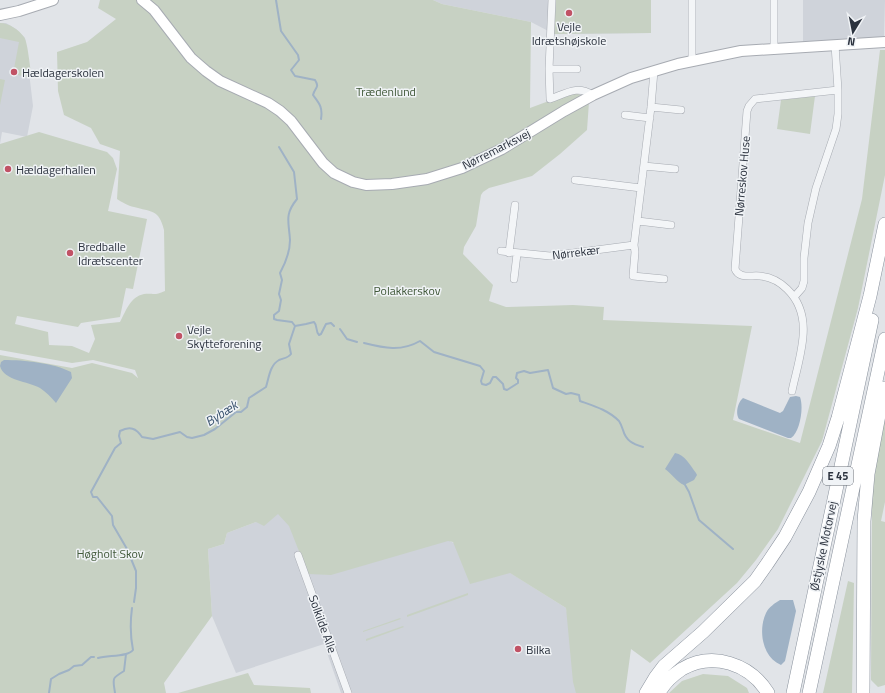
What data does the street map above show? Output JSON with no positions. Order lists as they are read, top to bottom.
{
  "streets": {
    "highway": ["E 45", "Østjyske Motorvej"],
    "street": [
      "Nørremarksvej",
      "Nørreskov Huse",
      "Nørrekær",
      "Solkilde Alle"
    ]
  },
  "water": ["Bybæk"],
  "parks": ["Trædenlund", "Polakkerskov", "Høgholt Skov"],
  "places": [
    "Vejle Idrætshøjskole",
    "Hældagerskolen",
    "Hældagerhallen",
    "Bredballe Idrætscenter",
    "Vejle Skytteforening",
    "Bilka"
  ],
  "north": "bottom"
}
